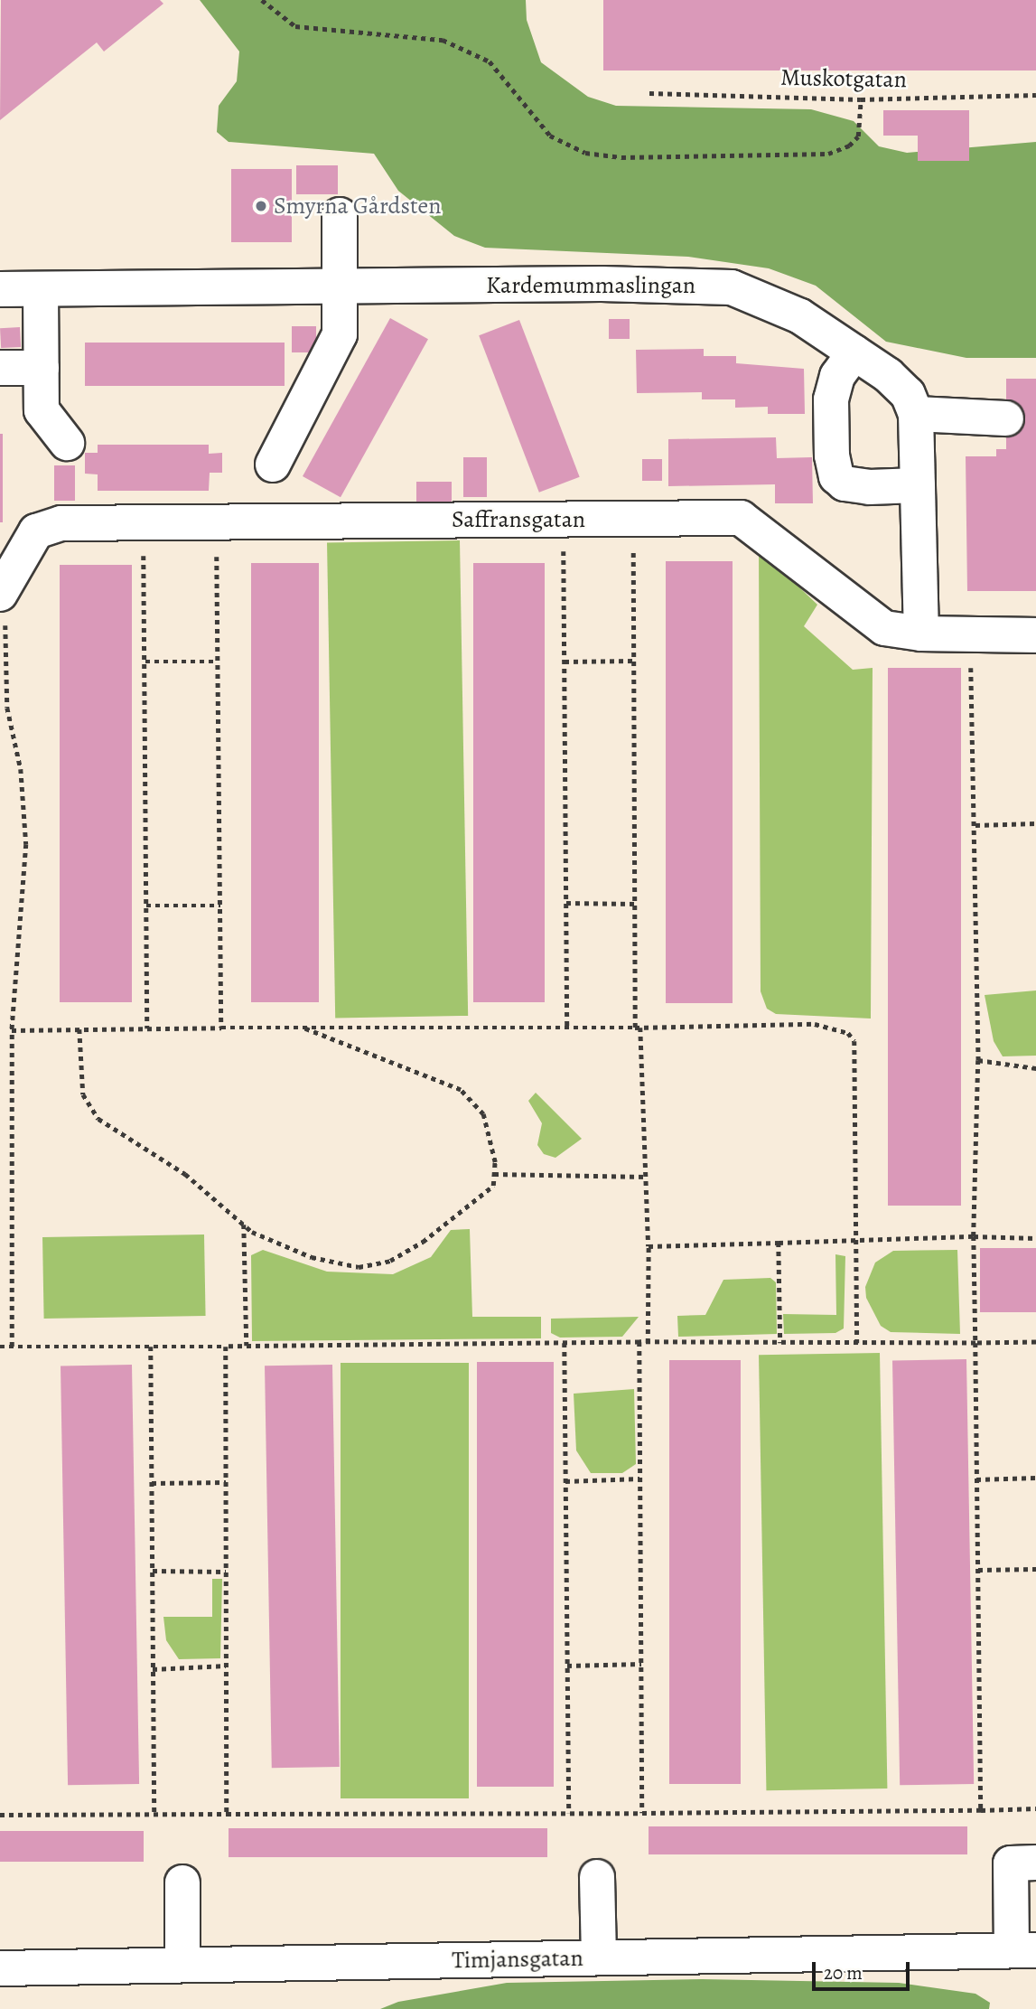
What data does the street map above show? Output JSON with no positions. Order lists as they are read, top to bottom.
{
  "streets": {
    "street": ["Kardemummaslingan", "Saffransgatan", "Timjansgatan"],
    "path": ["Muskotgatan"]
  },
  "places": ["Smyrna Gårdsten"],
  "scale_bar": "20 m"
}
